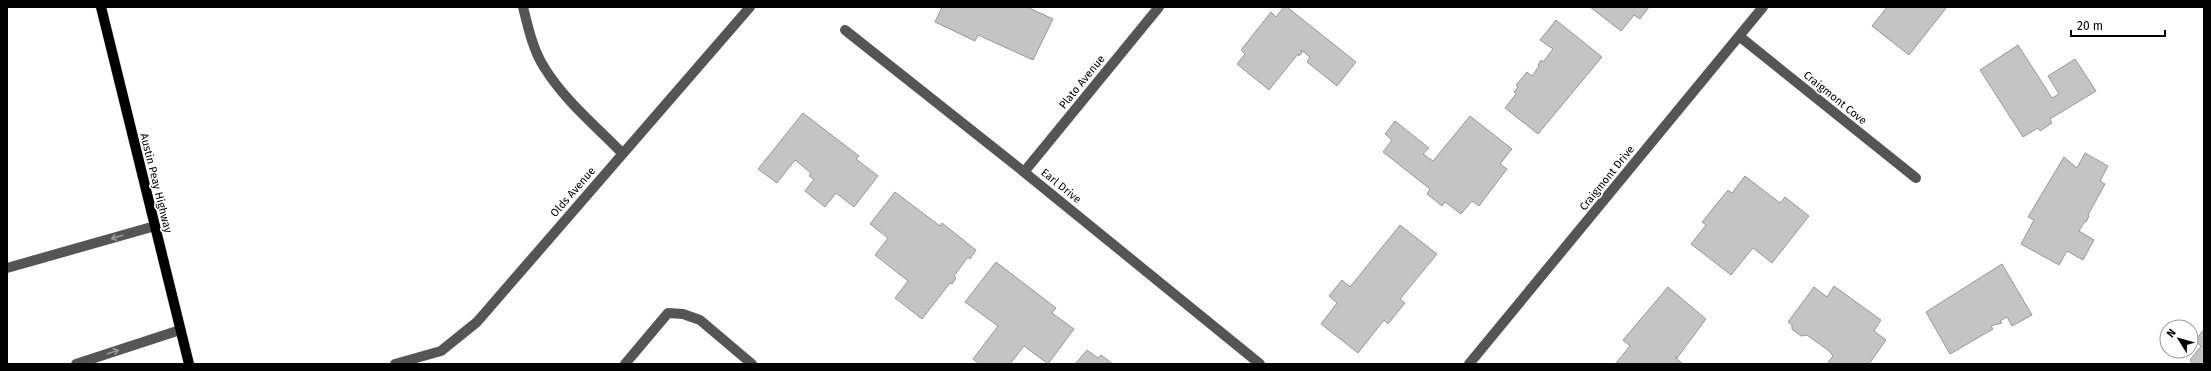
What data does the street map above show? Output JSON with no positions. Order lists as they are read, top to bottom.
{
  "streets": {
    "main road": ["Austin Peay Highway"],
    "street": [
      "Plato Avenue",
      "Craigmont Cove",
      "Craigmont Drive",
      "Earl Drive",
      "Olds Avenue"
    ]
  },
  "crossings": [
    ["Plato Avenue", "Earl Drive"],
    ["Craigmont Cove", "Craigmont Drive"]
  ],
  "scale_bar": "20 m",
  "north": "top left"
}
